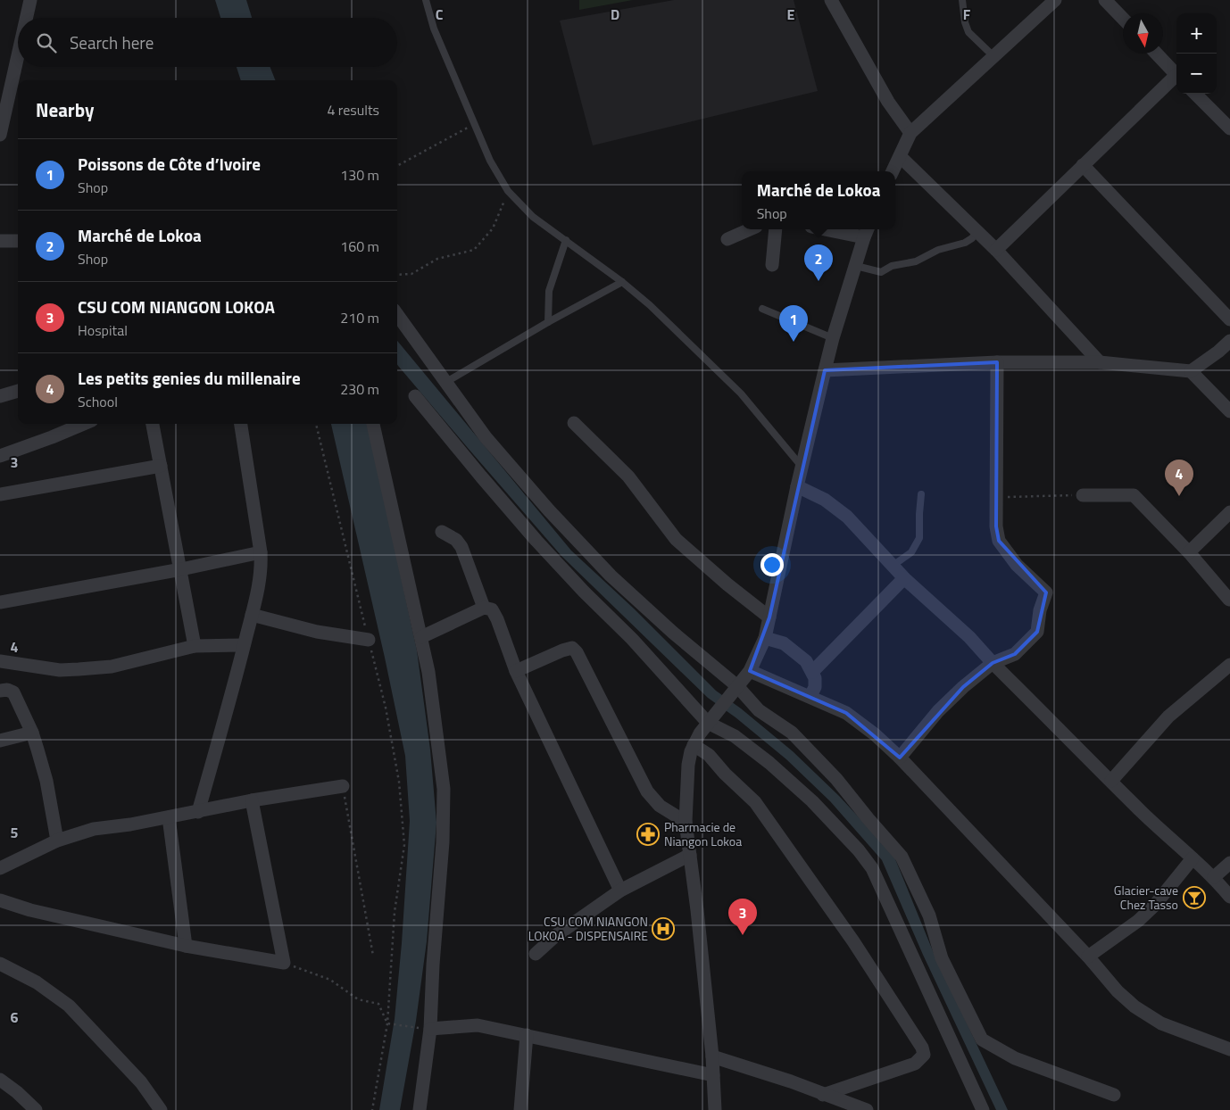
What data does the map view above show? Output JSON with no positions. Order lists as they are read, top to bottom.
{
  "places": {
    "pharmacy": ["Pharmacie de Niangon Lokoa"],
    "bar": ["Glacier-cave Chez Tasso"],
    "hospital": ["CSU COM NIANGON LOKOA - DISPENSAIRE"]
  },
  "north": "bottom",
  "page": {
    "map_buttons": ["+", "−"],
    "search": "Search here",
    "heading": ["Nearby", "4 results"],
    "list": [
      {
        "mark": "1",
        "name": "Poissons de Côte d’Ivoire",
        "note": "Shop",
        "value": "130 m"
      },
      {
        "mark": "2",
        "name": "Marché de Lokoa",
        "note": "Shop",
        "value": "160 m"
      },
      {
        "mark": "3",
        "name": "CSU COM NIANGON LOKOA",
        "note": "Hospital",
        "value": "210 m"
      },
      {
        "mark": "4",
        "name": "Les petits genies du millenaire",
        "note": "School",
        "value": "230 m"
      }
    ],
    "popup": ["Marché de Lokoa", "Shop"],
    "pins": [
      "2",
      "1",
      "4",
      "3"
    ]
  },
  "grid": {
    "columns": [
      "C",
      "D",
      "E",
      "F"
    ],
    "rows": [
      "3",
      "4",
      "5",
      "6"
    ]
  }
}
